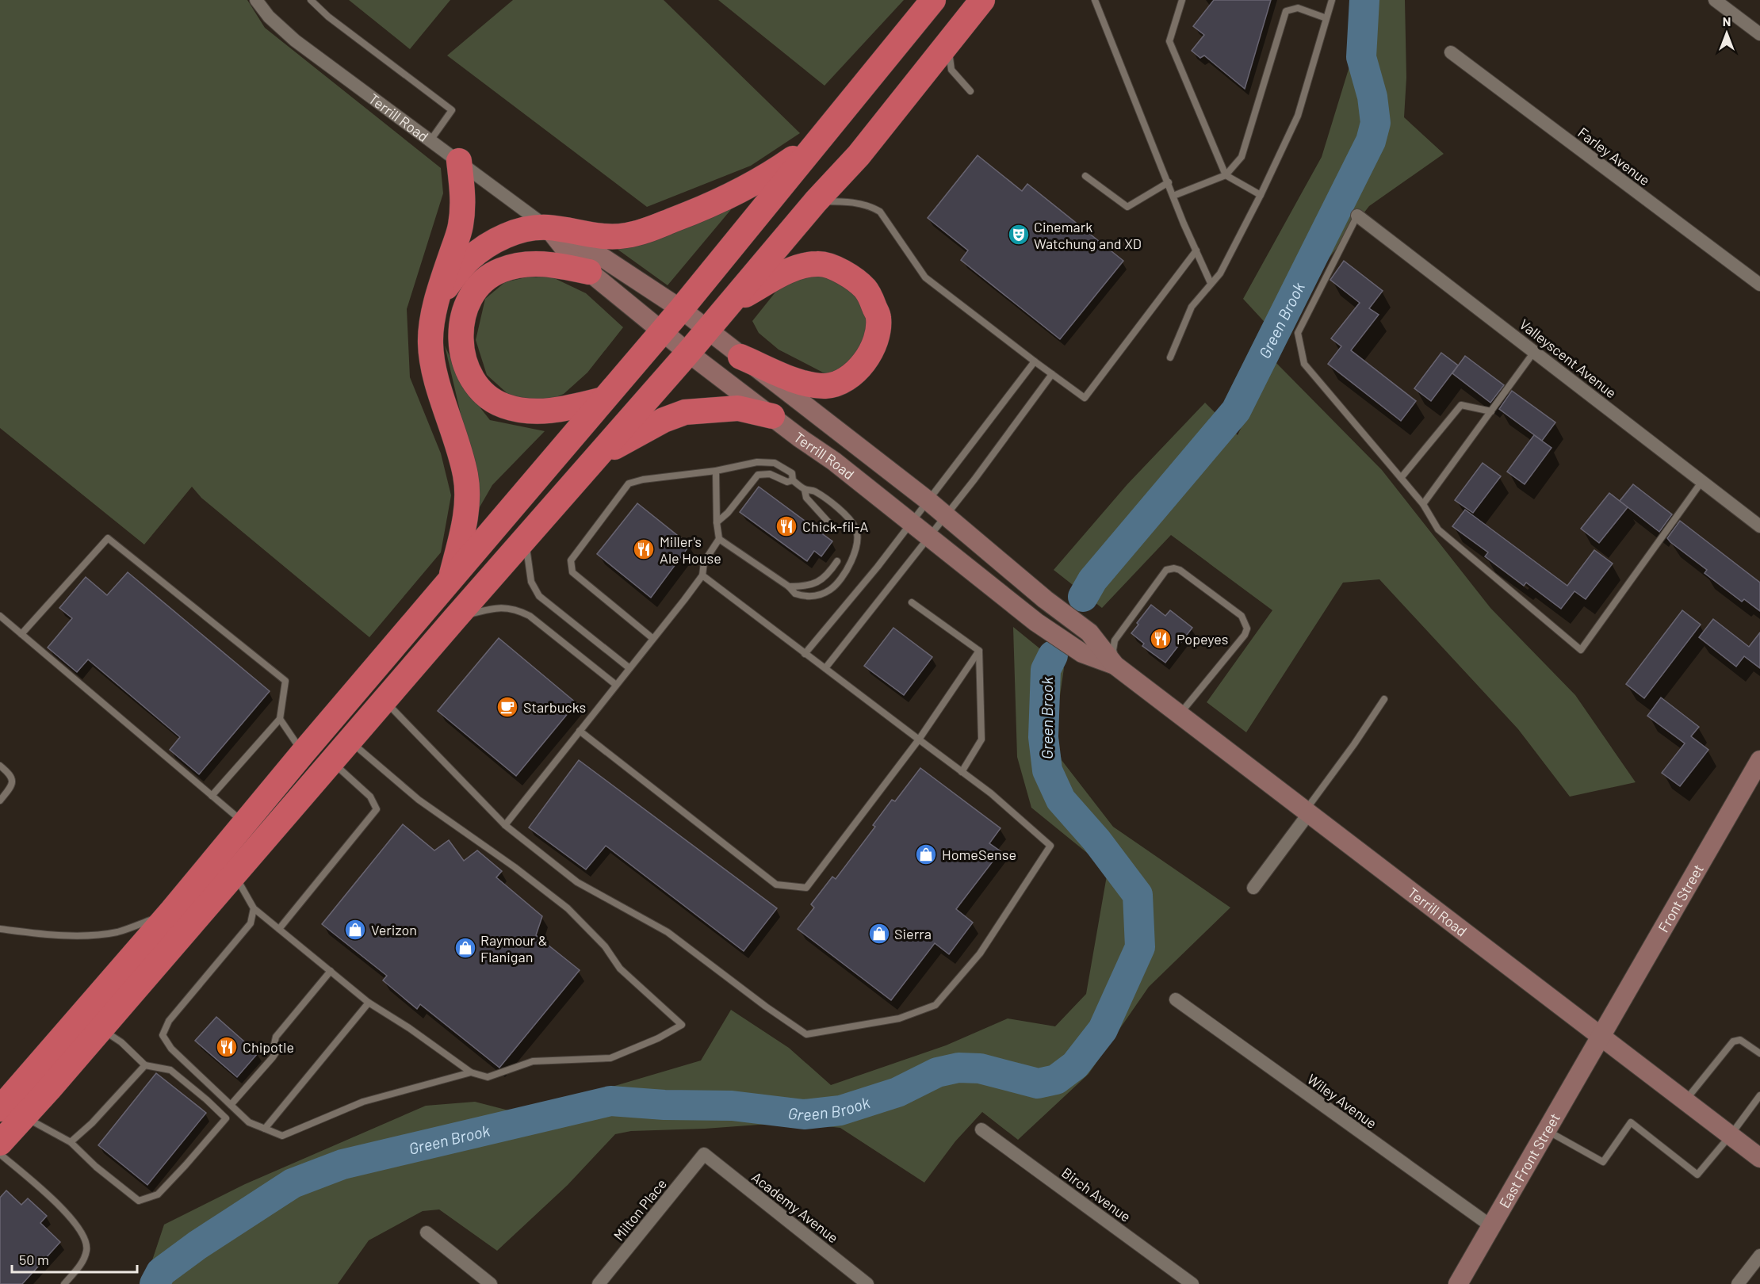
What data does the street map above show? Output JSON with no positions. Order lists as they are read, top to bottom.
{
  "streets": {
    "street": [
      "Terrill Road",
      "Farley Avenue",
      "Valleyscent Avenue",
      "Front Street",
      "Wiley Avenue",
      "East Front Street",
      "Birch Avenue",
      "Academy Avenue",
      "Milton Place"
    ]
  },
  "crossings": [
    ["Terrill Road", "Front Street"],
    ["Terrill Road", "East Front Street"],
    ["Front Street", "East Front Street"],
    ["Wiley Avenue", "East Front Street"],
    ["Academy Avenue", "Milton Place"]
  ],
  "water": ["Green Brook"],
  "places": {
    "theatre": ["Cinemark Watchung and XD"],
    "restaurant": [
      "Chick-fil-A",
      "Miller's Ale House",
      "Popeyes",
      "Chipotle"
    ],
    "cafe": ["Starbucks"],
    "shop": [
      "HomeSense",
      "Verizon",
      "Sierra",
      "Raymour & Flanigan"
    ]
  },
  "scale_bar": "50 m",
  "north": "top"
}
